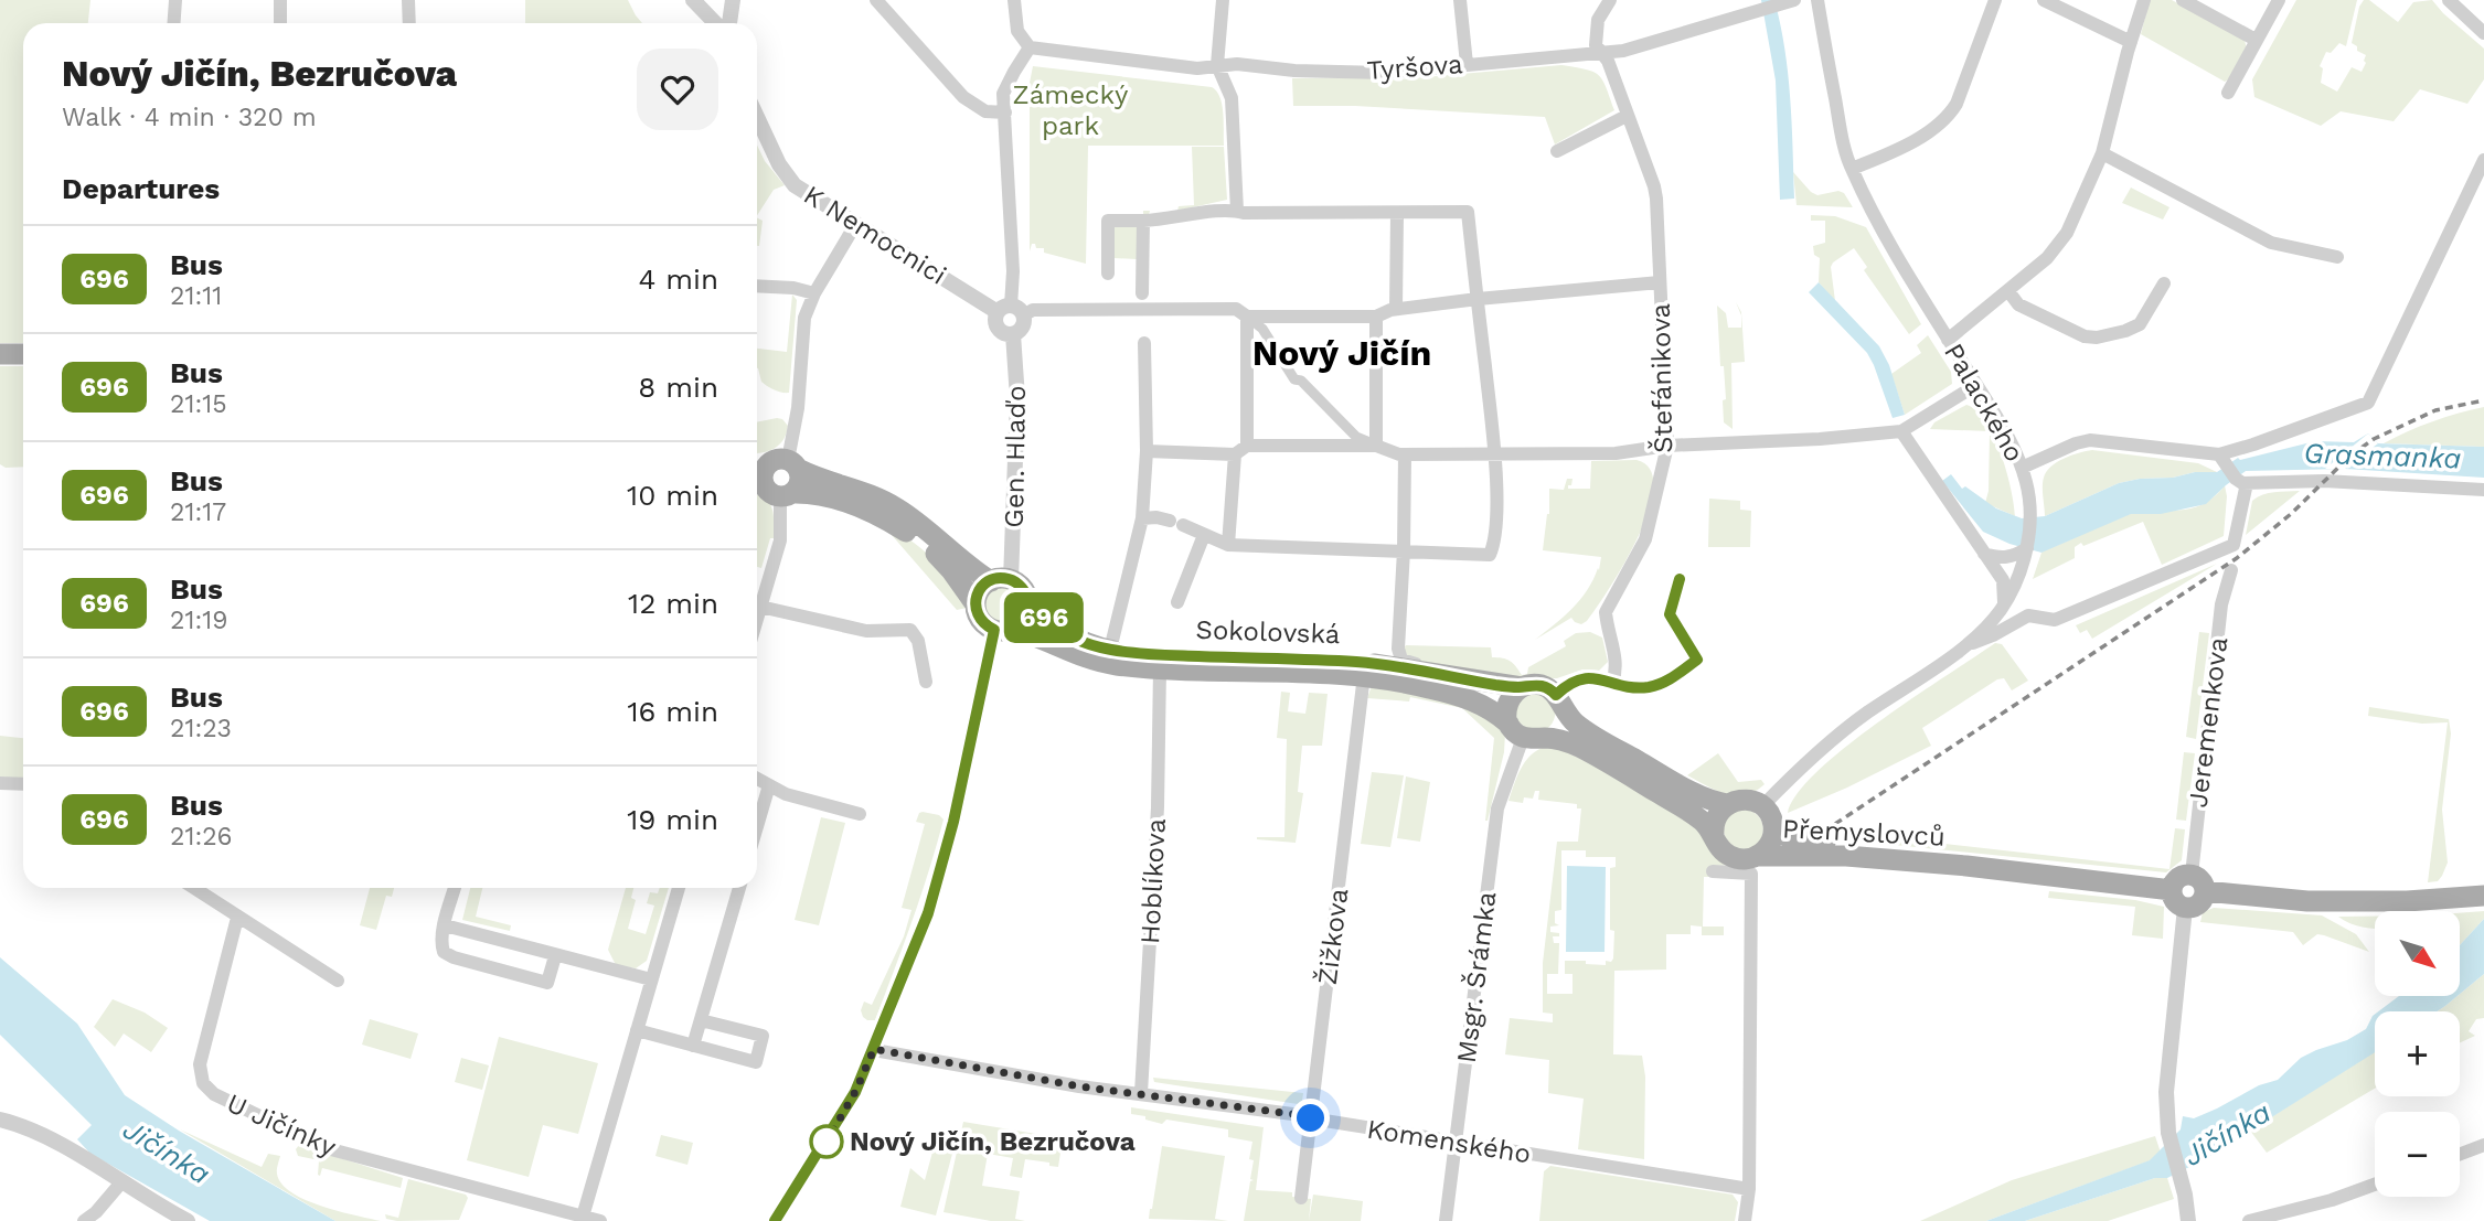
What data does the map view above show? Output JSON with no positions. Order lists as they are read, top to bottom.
{
  "streets": {
    "main road": ["Sokolovská", "Přemyslovců"],
    "street": [
      "Tyršova",
      "K Nemocnici",
      "Štefánikova",
      "Palackého",
      "Gen. Hlaďo",
      "Jeremenkova",
      "Hoblíkova",
      "Žižkova",
      "Msgr. Šrámka",
      "U Jičínky",
      "Komenského"
    ]
  },
  "crossings": [
    ["Tyršova", "Štefánikova"],
    ["Štefánikova", "Sokolovská"],
    ["Štefánikova", "Msgr. Šrámka"],
    ["Palackého", "Sokolovská"],
    ["Palackého", "Přemyslovců"],
    ["Gen. Hlaďo", "Sokolovská"],
    ["Sokolovská", "Přemyslovců"],
    ["Sokolovská", "Hoblíkova"],
    ["Sokolovská", "Žižkova"],
    ["Sokolovská", "Msgr. Šrámka"],
    ["Jeremenkova", "Přemyslovců"],
    ["Hoblíkova", "Komenského"],
    ["Žižkova", "Komenského"],
    ["Msgr. Šrámka", "Komenského"]
  ],
  "districts": ["Nový Jičín"],
  "water": ["Grasmanka", "Jičínka"],
  "parks": ["Zámecký park"],
  "places": ["Nový Jičín, Bezručova"],
  "lines": ["bus line 696"],
  "north": "bottom right",
  "page": {
    "on_map": "696",
    "heading": [
      ["Nový Jičín, Bezručova", "Walk · 4 min · 320 m"],
      "Departures"
    ],
    "list": [
      {
        "mark": "696",
        "name": "Bus",
        "note": "21:11",
        "value": "4 min"
      },
      {
        "mark": "696",
        "name": "Bus",
        "note": "21:15",
        "value": "8 min"
      },
      {
        "mark": "696",
        "name": "Bus",
        "note": "21:17",
        "value": "10 min"
      },
      {
        "mark": "696",
        "name": "Bus",
        "note": "21:19",
        "value": "12 min"
      },
      {
        "mark": "696",
        "name": "Bus",
        "note": "21:23",
        "value": "16 min"
      },
      {
        "mark": "696",
        "name": "Bus",
        "note": "21:26",
        "value": "19 min"
      }
    ],
    "map_buttons": ["+", "−"]
  }
}
